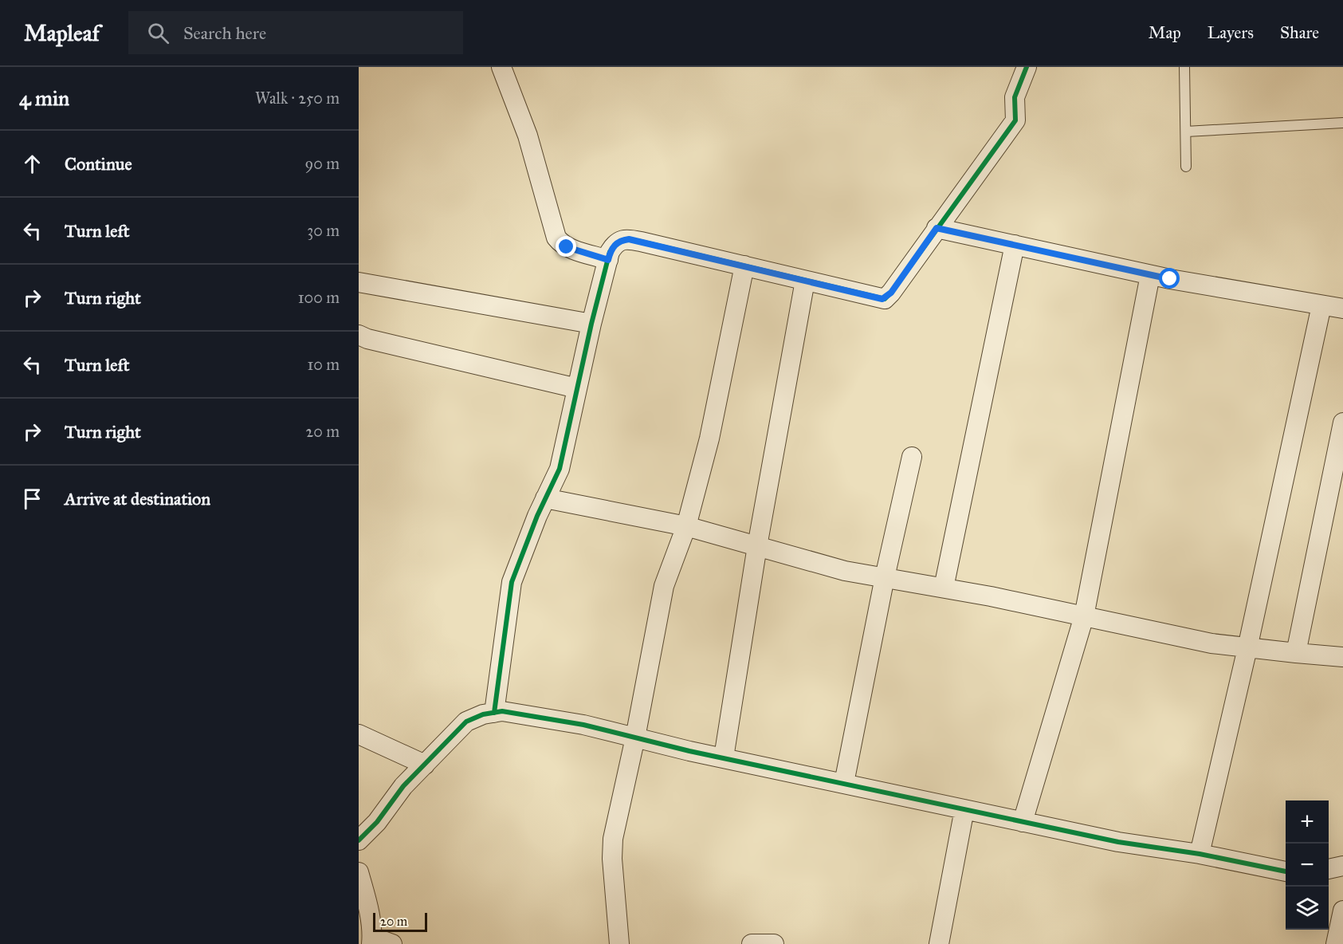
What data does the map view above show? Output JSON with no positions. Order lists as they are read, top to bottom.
{
  "scale_bar": "20 m",
  "page": {
    "header": "Mapleaf",
    "search": "Search here",
    "nav": ["Map", "Layers", "Share"],
    "heading": ["4 min", "Walk · 250 m"],
    "list": [
      ["Continue", "90 m"],
      ["Turn left", "30 m"],
      ["Turn right", "100 m"],
      ["Turn left", "10 m"],
      ["Turn right", "20 m"],
      "Arrive at destination"
    ],
    "map_buttons": ["+", "−"],
    "scale": "20 m"
  }
}
